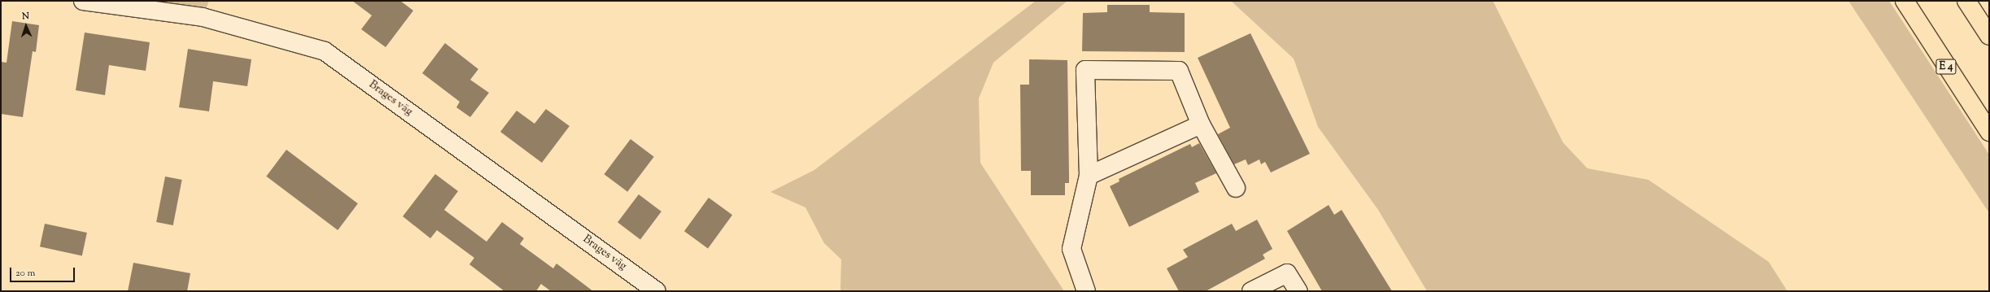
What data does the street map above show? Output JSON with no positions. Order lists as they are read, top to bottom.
{
  "streets": {
    "highway": ["E 4"],
    "street": ["Brages väg"]
  },
  "scale_bar": "20 m",
  "north": "top"
}
